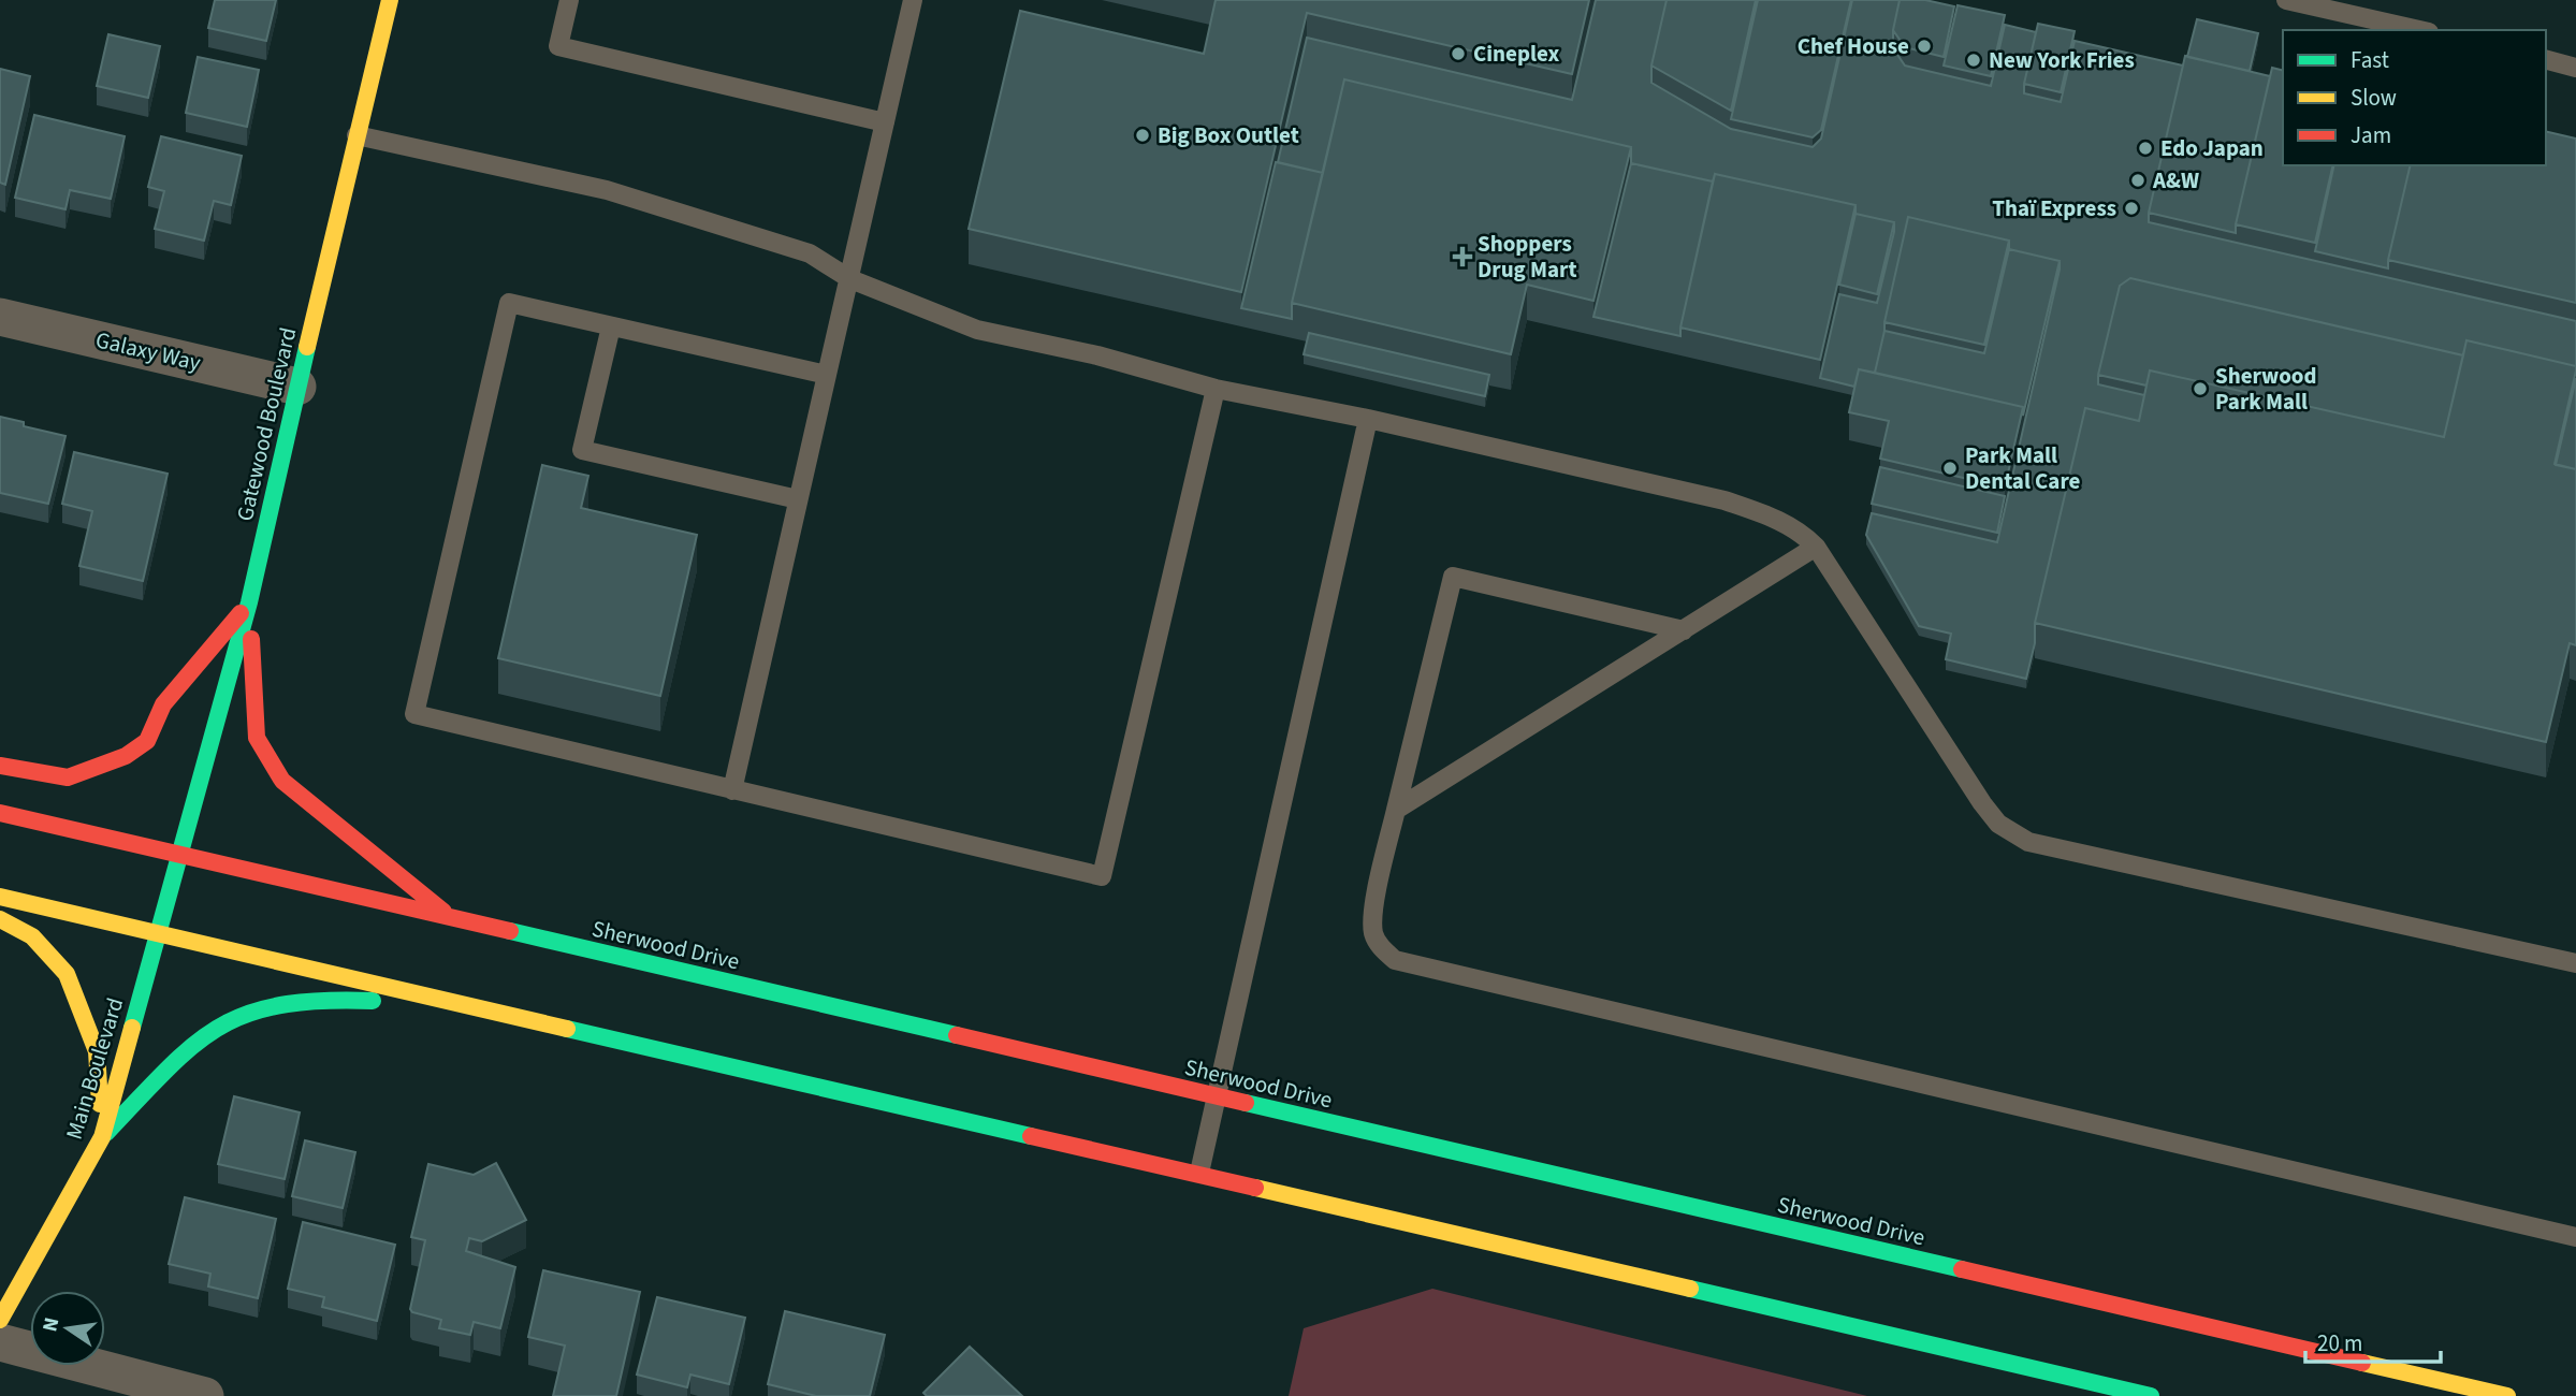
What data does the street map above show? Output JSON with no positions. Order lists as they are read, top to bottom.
{
  "streets": {
    "main road": ["Gatewood Boulevard", "Sherwood Drive", "Main Boulevard"],
    "street": ["Galaxy Way"]
  },
  "crossings": [
    ["Galaxy Way", "Gatewood Boulevard"],
    ["Gatewood Boulevard", "Sherwood Drive"],
    ["Gatewood Boulevard", "Main Boulevard"],
    ["Sherwood Drive", "Main Boulevard"]
  ],
  "places": {
    "other": [
      "Chef House",
      "Cineplex",
      "New York Fries",
      "Big Box Outlet",
      "Edo Japan",
      "A&W",
      "Thaï Express",
      "Sherwood Park Mall",
      "Park Mall Dental Care"
    ],
    "health": ["Shoppers Drug Mart"]
  },
  "legend": ["Fast", "Slow", "Jam"],
  "scale_bar": "20 m",
  "north": "left"
}
